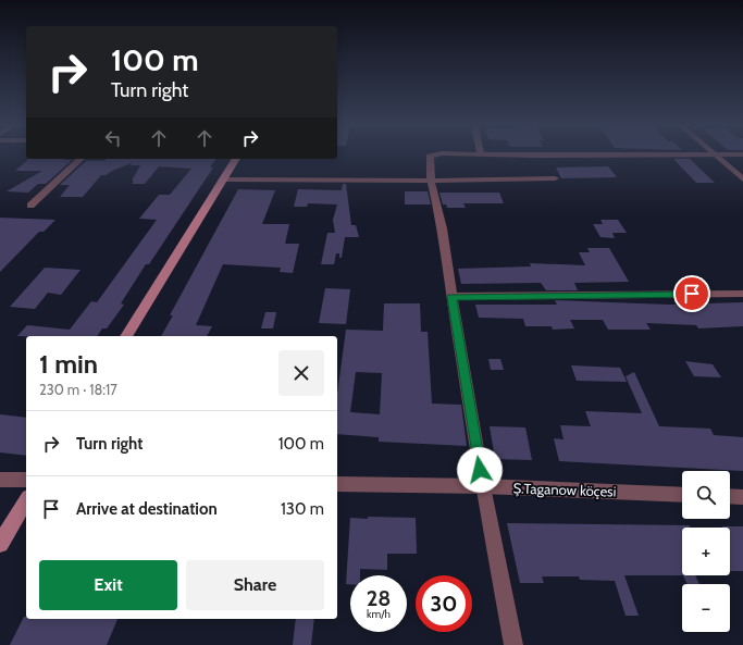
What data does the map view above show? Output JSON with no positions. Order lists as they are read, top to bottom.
{
  "streets": {
    "street": ["Ş.Taganow köçesi"]
  },
  "page": {
    "turn": ["100 m", "Turn right"],
    "heading": ["1 min", "230 m · 18:17"],
    "list": [
      {
        "name": "Turn right",
        "value": "100 m"
      },
      {
        "name": "Arrive at destination",
        "value": "130 m"
      }
    ],
    "map_buttons": ["+", "−"],
    "buttons": ["Exit", "Share"],
    "speed": "28 km/h",
    "limit": "30"
  }
}
